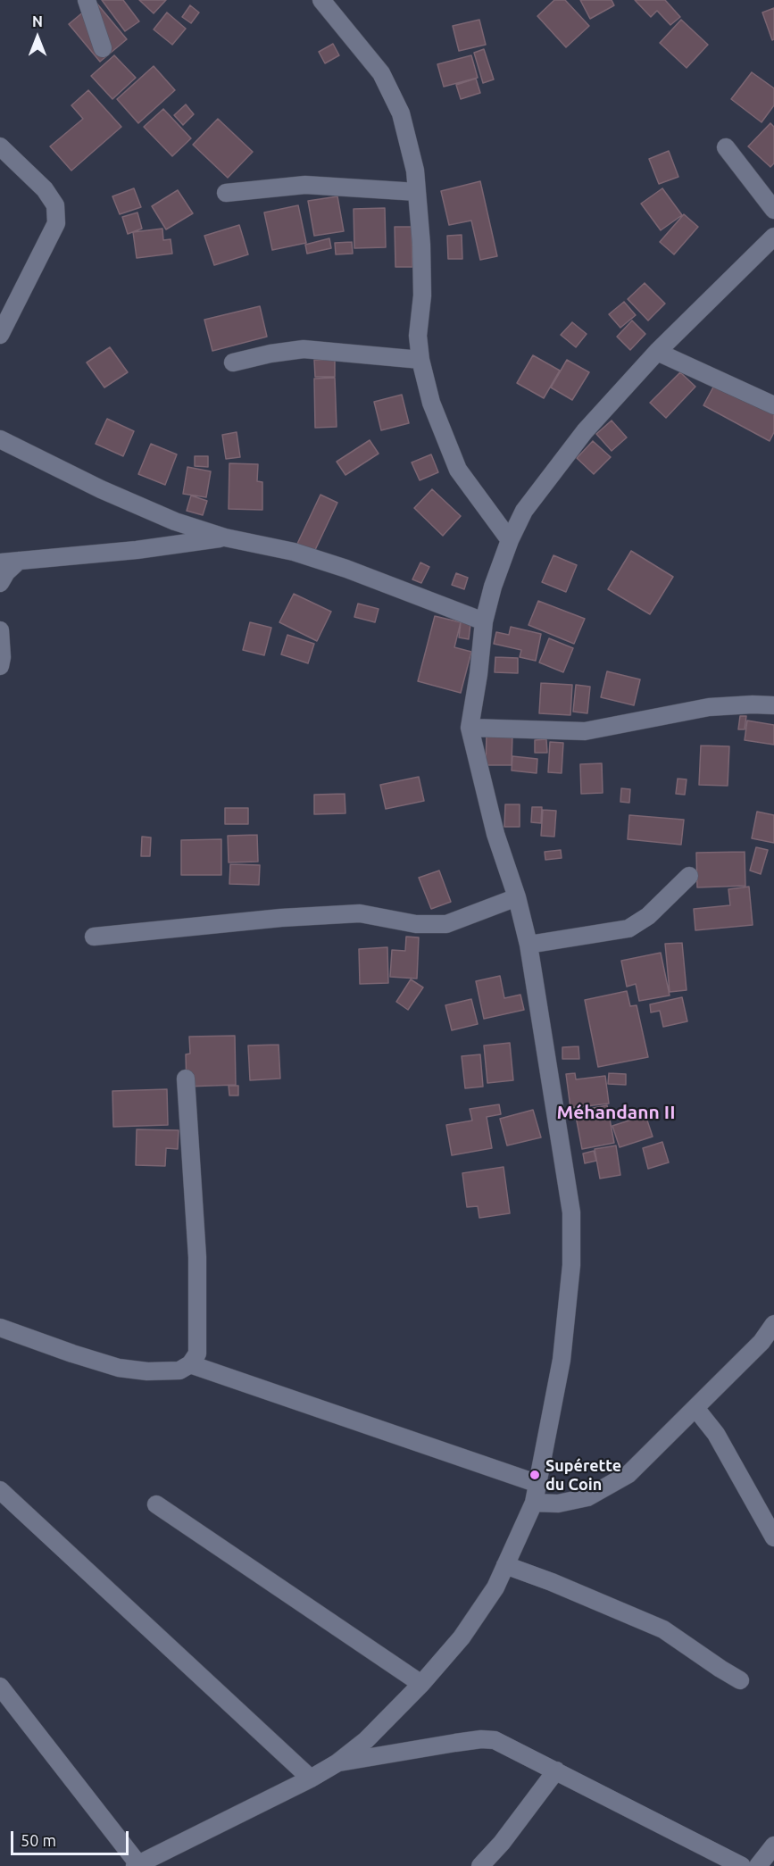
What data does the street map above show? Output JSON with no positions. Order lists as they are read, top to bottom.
{
  "districts": ["Méhandann II"],
  "places": ["Supérette du Coin"],
  "scale_bar": "50 m",
  "north": "top"
}
